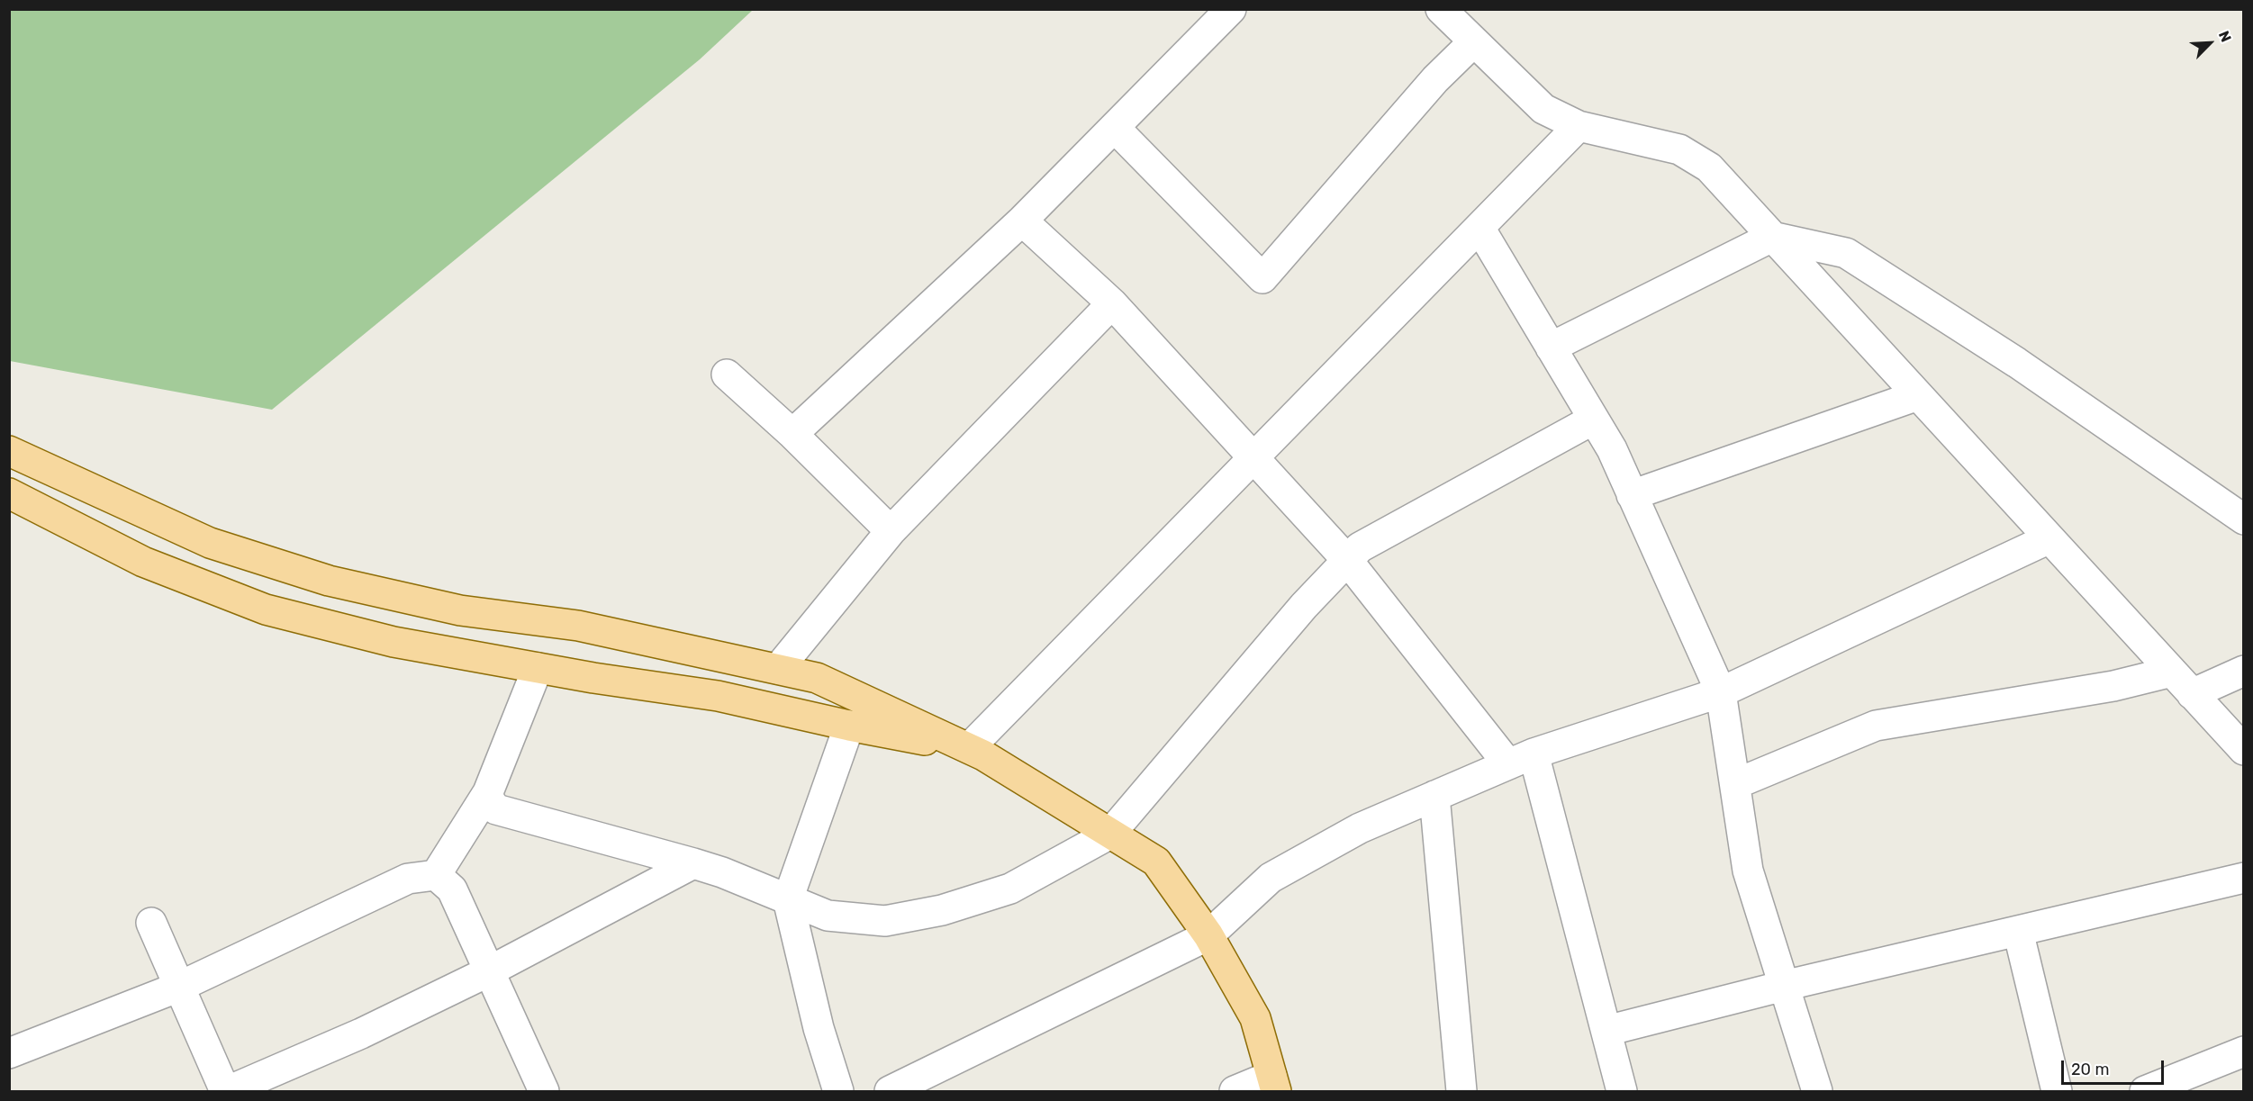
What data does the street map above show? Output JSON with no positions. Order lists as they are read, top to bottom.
{
  "scale_bar": "20 m",
  "north": "top right"
}
